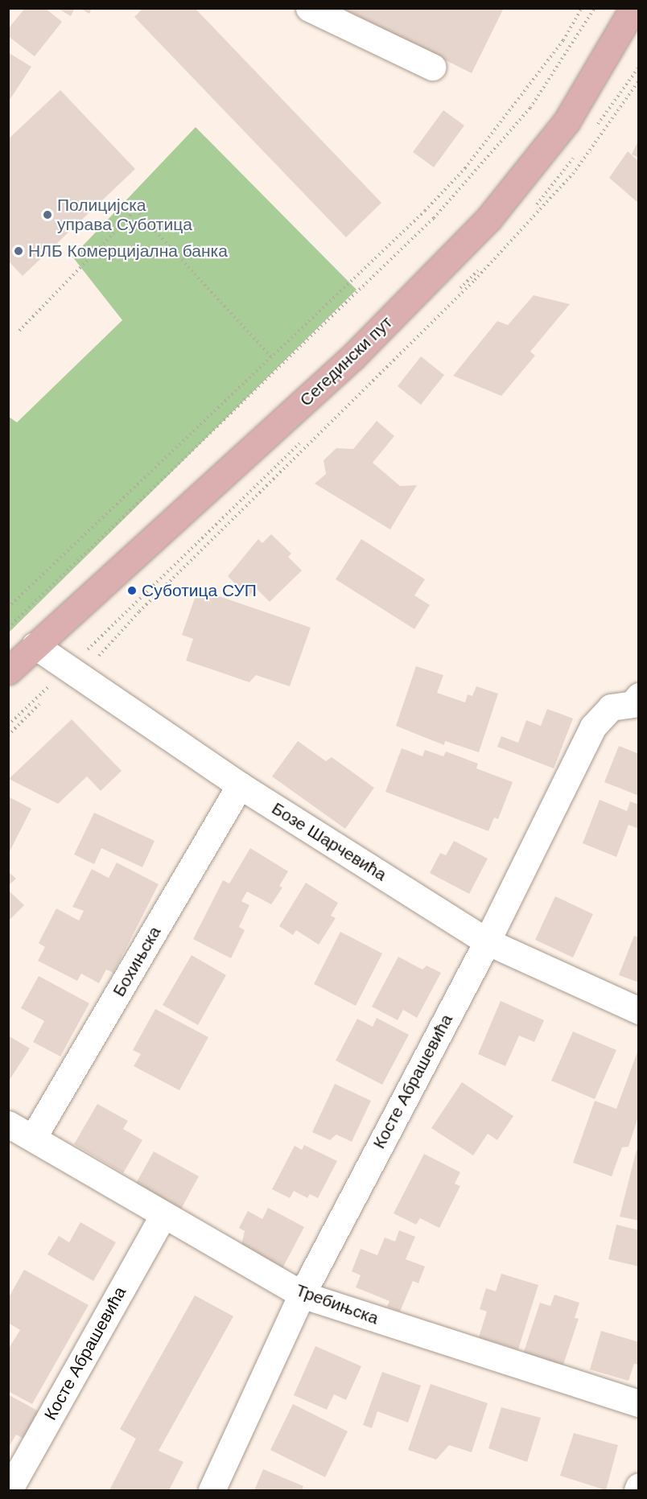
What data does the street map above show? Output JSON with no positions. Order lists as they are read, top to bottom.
{
  "streets": {
    "main road": ["Сегедински пут"],
    "street": [
      "Бозе Шарчевића",
      "Бохињска",
      "Косте Абрашевића",
      "Требињска"
    ]
  },
  "crossings": [
    ["Сегедински пут", "Бозе Шарчевића"],
    ["Бозе Шарчевића", "Бохињска"],
    ["Бозе Шарчевића", "Косте Абрашевића"],
    ["Бохињска", "Требињска"],
    ["Косте Абрашевића", "Требињска"]
  ],
  "places": ["Полицијска управа Суботица", "НЛБ Комерцијална банка", "Суботица СУП"]
}
